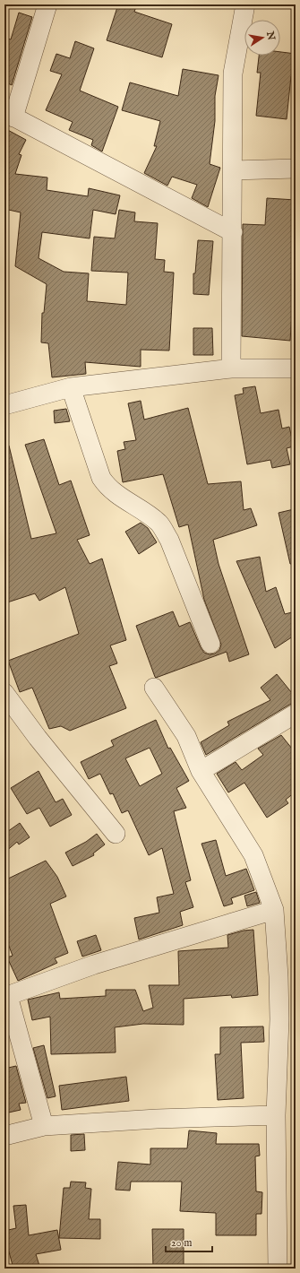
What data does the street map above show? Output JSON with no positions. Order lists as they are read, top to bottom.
{
  "scale_bar": "20 m",
  "north": "right"
}
